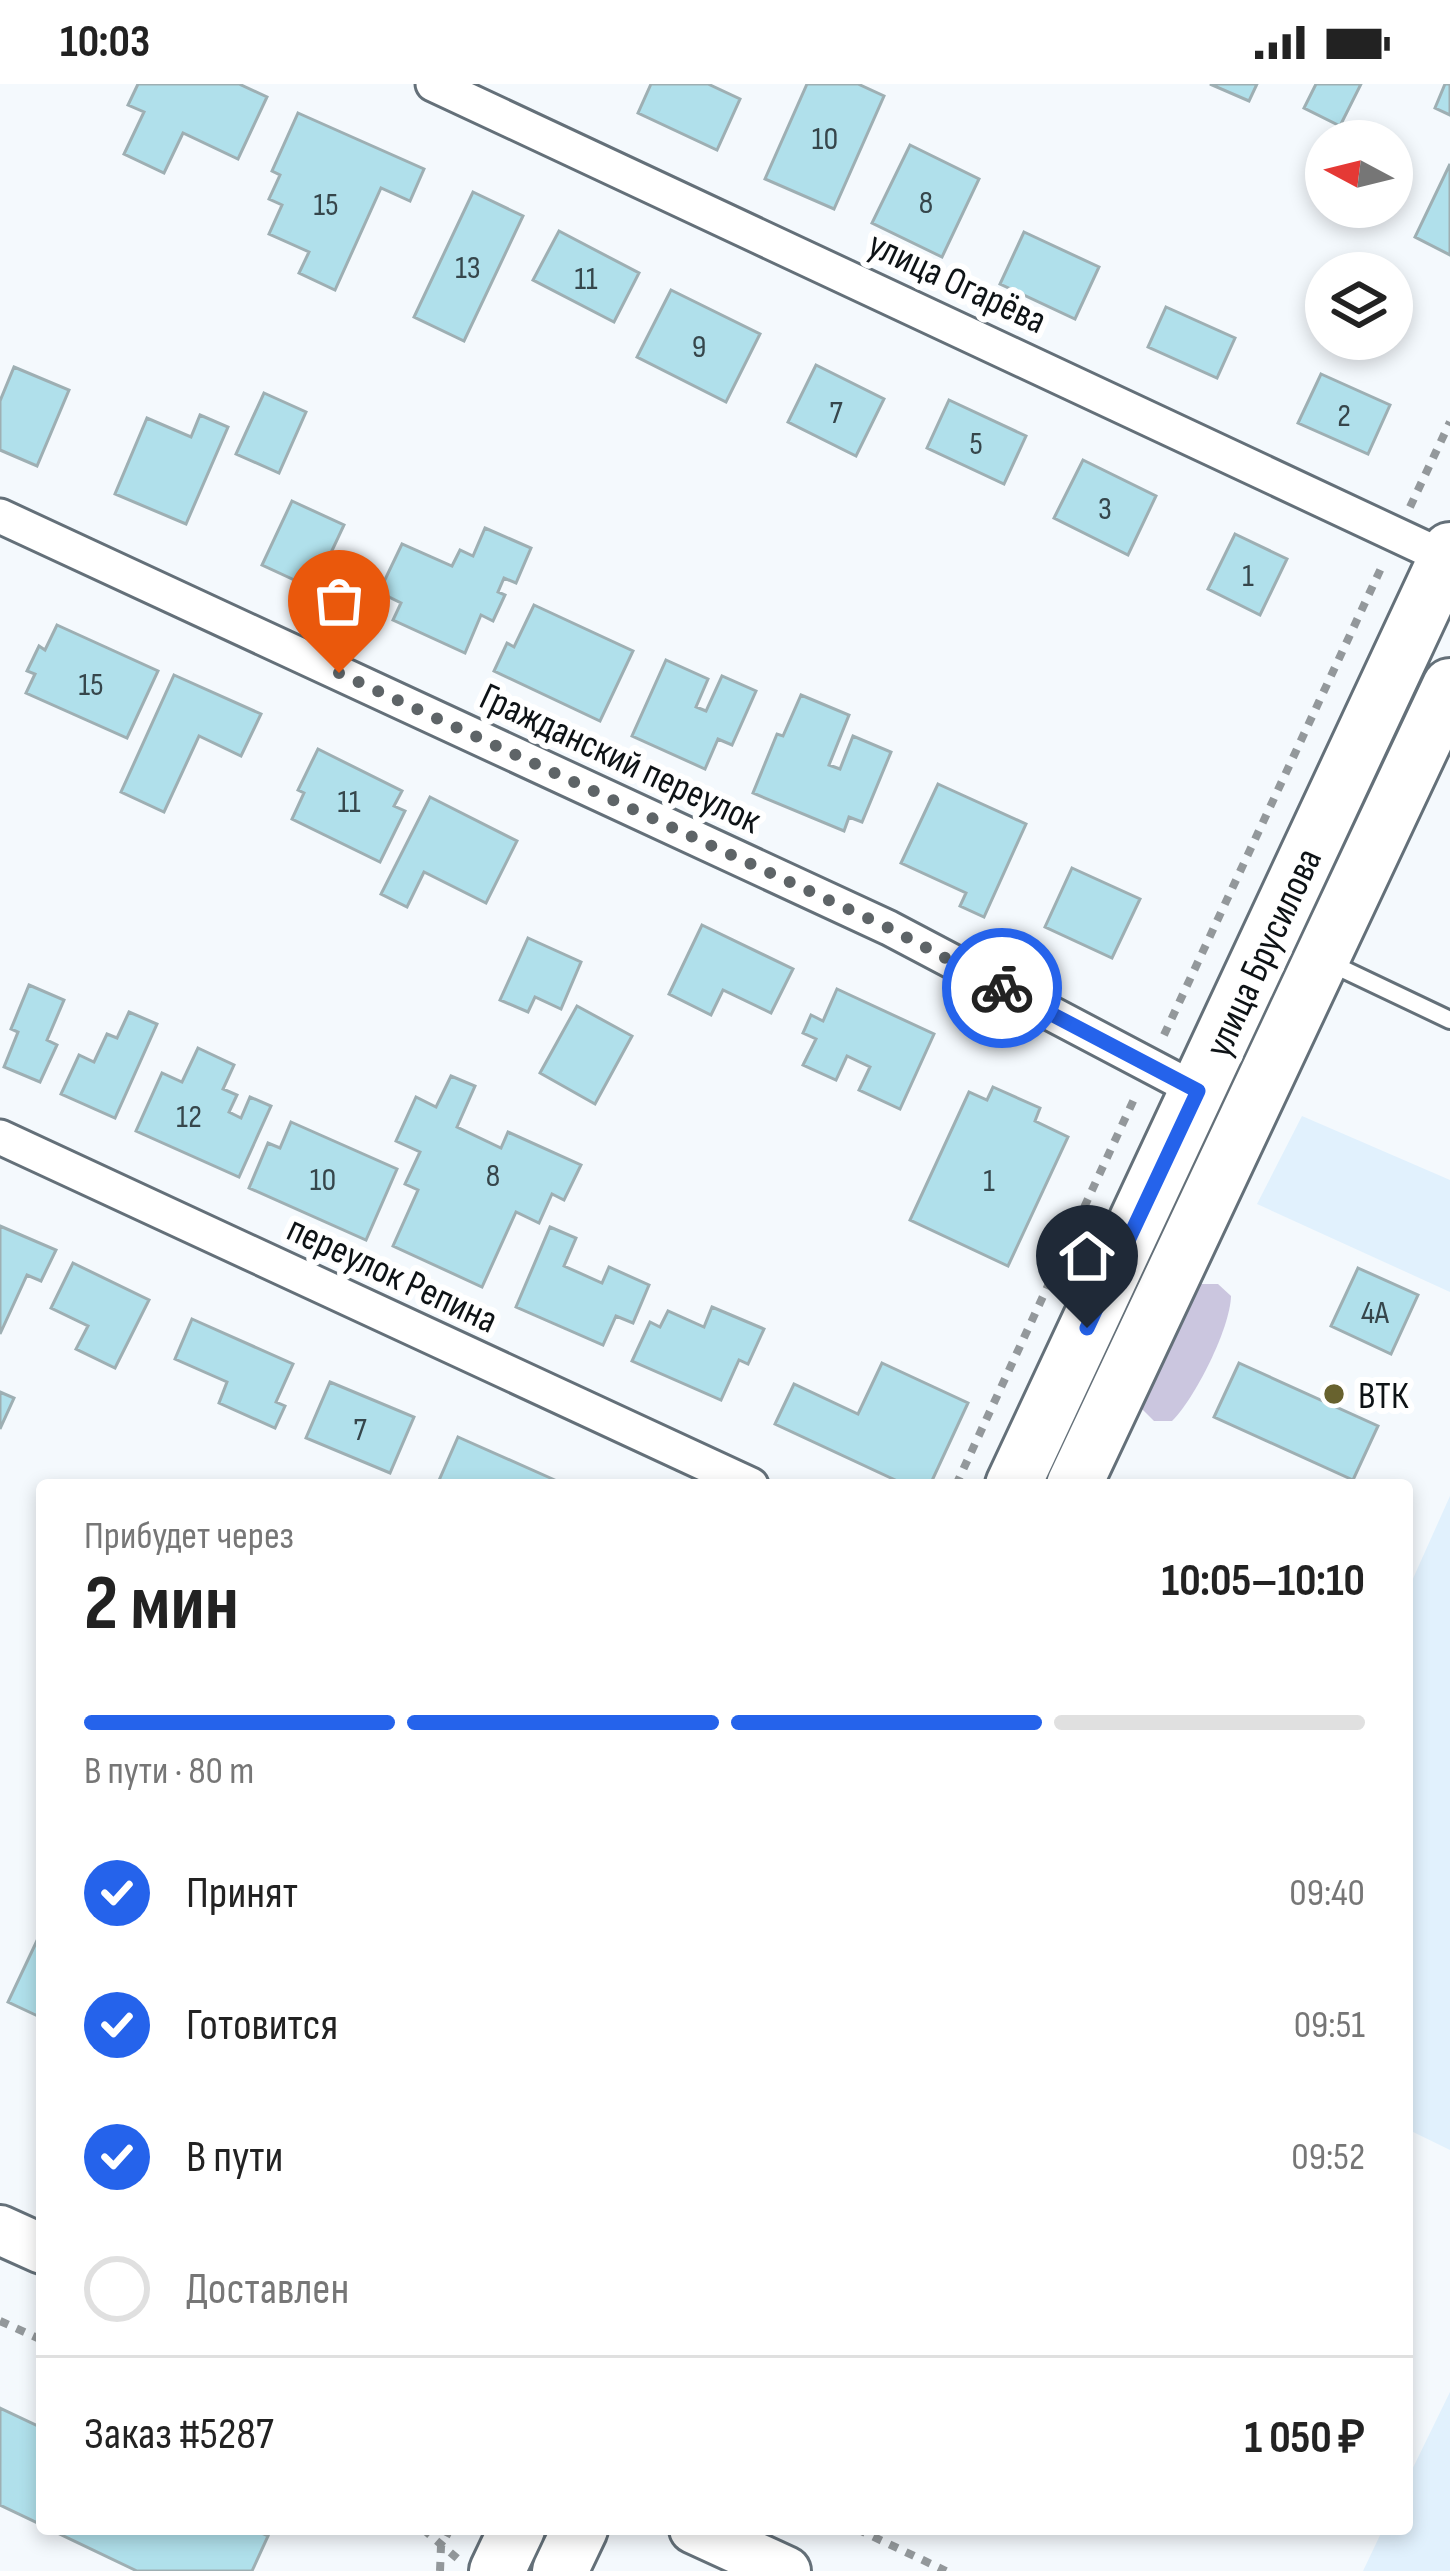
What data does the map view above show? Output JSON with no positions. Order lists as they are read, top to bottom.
{
  "streets": {
    "main road": ["улица Брусилова"],
    "street": ["улица Огарёва", "Гражданский переулок", "переулок Репина"]
  },
  "crossings": [
    ["улица Огарёва", "улица Брусилова"],
    ["Гражданский переулок", "улица Брусилова"]
  ],
  "places": ["ВТК"],
  "house_numbers": [
    "10",
    "8",
    "15",
    "13",
    "11",
    "9",
    "7",
    "2",
    "5",
    "3",
    "1",
    "15",
    "11",
    "12",
    "8",
    "10",
    "1",
    "4А",
    "7"
  ],
  "north": "left",
  "page": {
    "status": "10:03",
    "heading": ["2 мин", "Прибудет через", "10:05–10:10"],
    "panel": ["Заказ #5287", "1 050 ₽"],
    "bar": "В пути · 80 m",
    "list": [
      ["Принят", "09:40"],
      ["Готовится", "09:51"],
      ["В пути", "09:52"],
      "Доставлен"
    ]
  }
}
